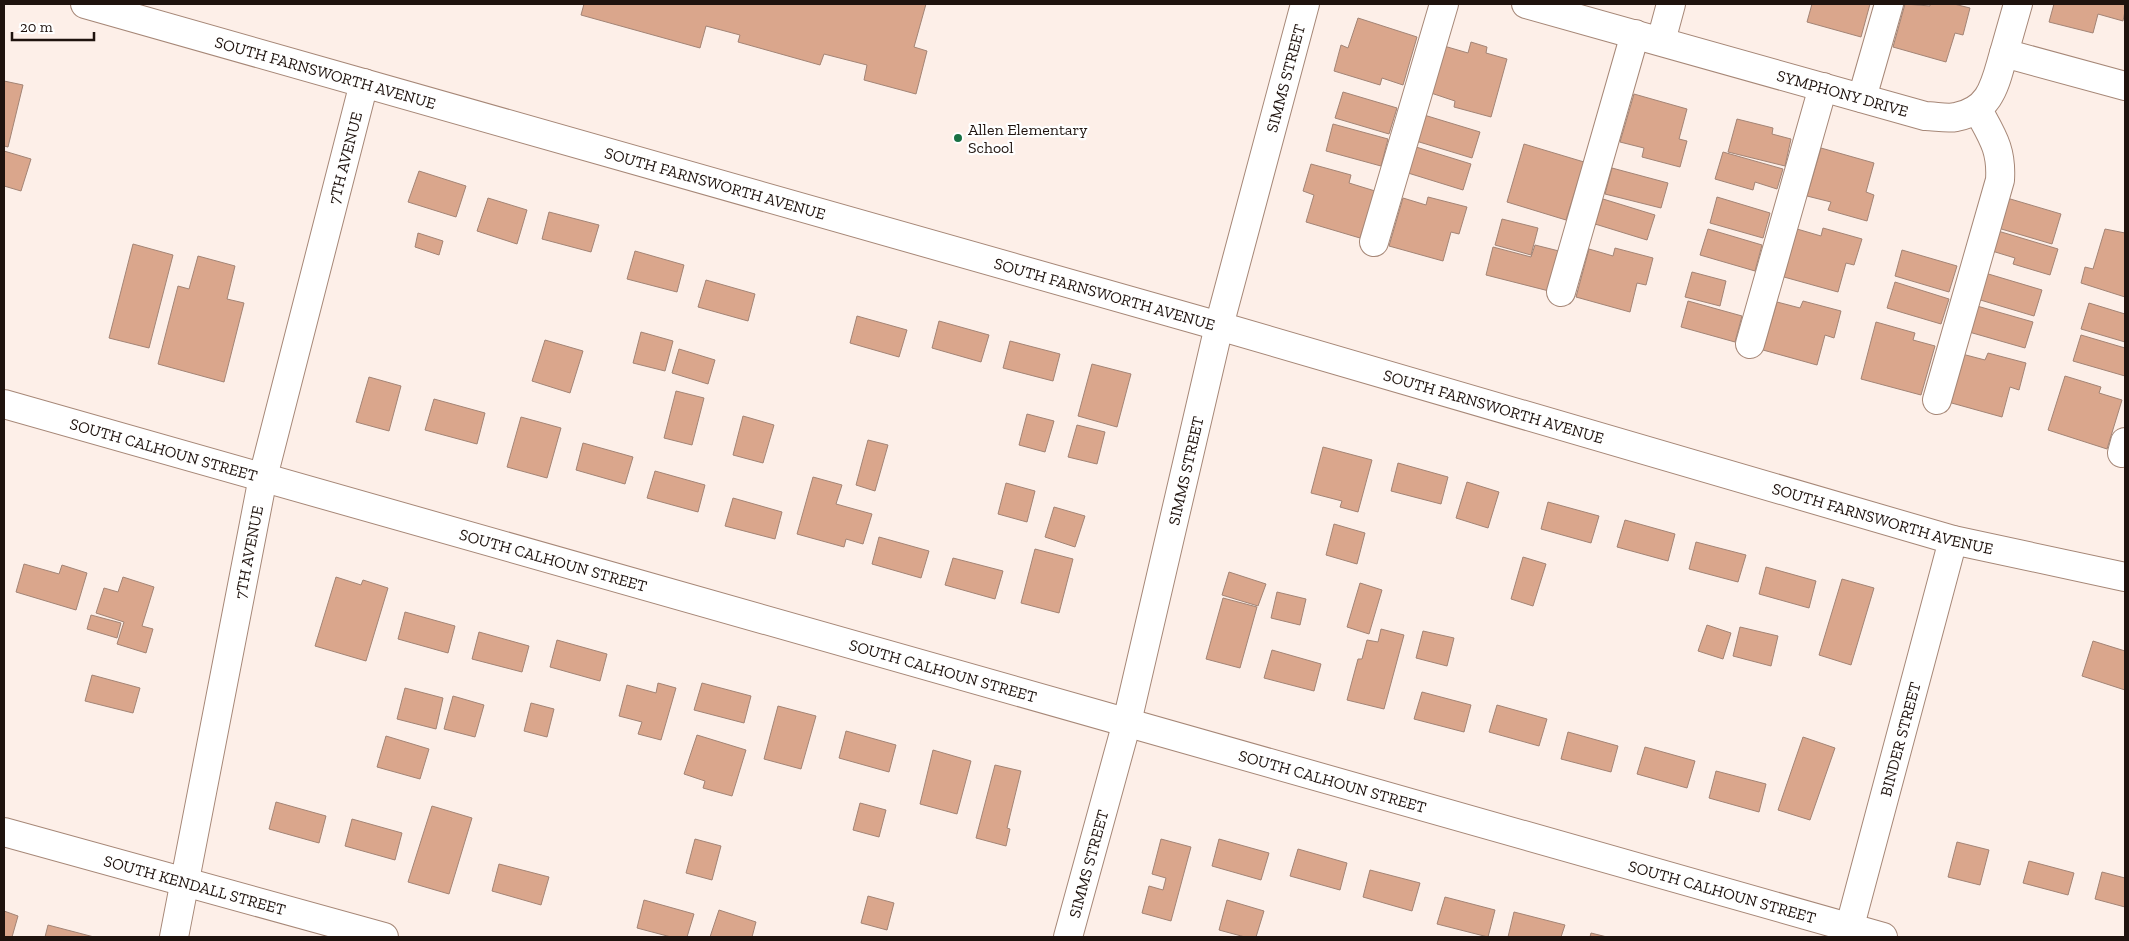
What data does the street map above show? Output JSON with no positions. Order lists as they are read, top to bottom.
{
  "streets": {
    "street": [
      "SOUTH FARNSWORTH AVENUE",
      "SIMMS STREET",
      "SYMPHONY DRIVE",
      "7TH AVENUE",
      "SOUTH CALHOUN STREET",
      "BINDER STREET",
      "SOUTH KENDALL STREET"
    ]
  },
  "crossings": [
    ["SOUTH FARNSWORTH AVENUE", "SIMMS STREET"],
    ["SOUTH FARNSWORTH AVENUE", "7TH AVENUE"],
    ["SOUTH FARNSWORTH AVENUE", "BINDER STREET"],
    ["SIMMS STREET", "SOUTH CALHOUN STREET"],
    ["7TH AVENUE", "SOUTH CALHOUN STREET"],
    ["7TH AVENUE", "SOUTH KENDALL STREET"],
    ["SOUTH CALHOUN STREET", "BINDER STREET"]
  ],
  "places": ["Allen Elementary School"],
  "scale_bar": "20 m"
}
